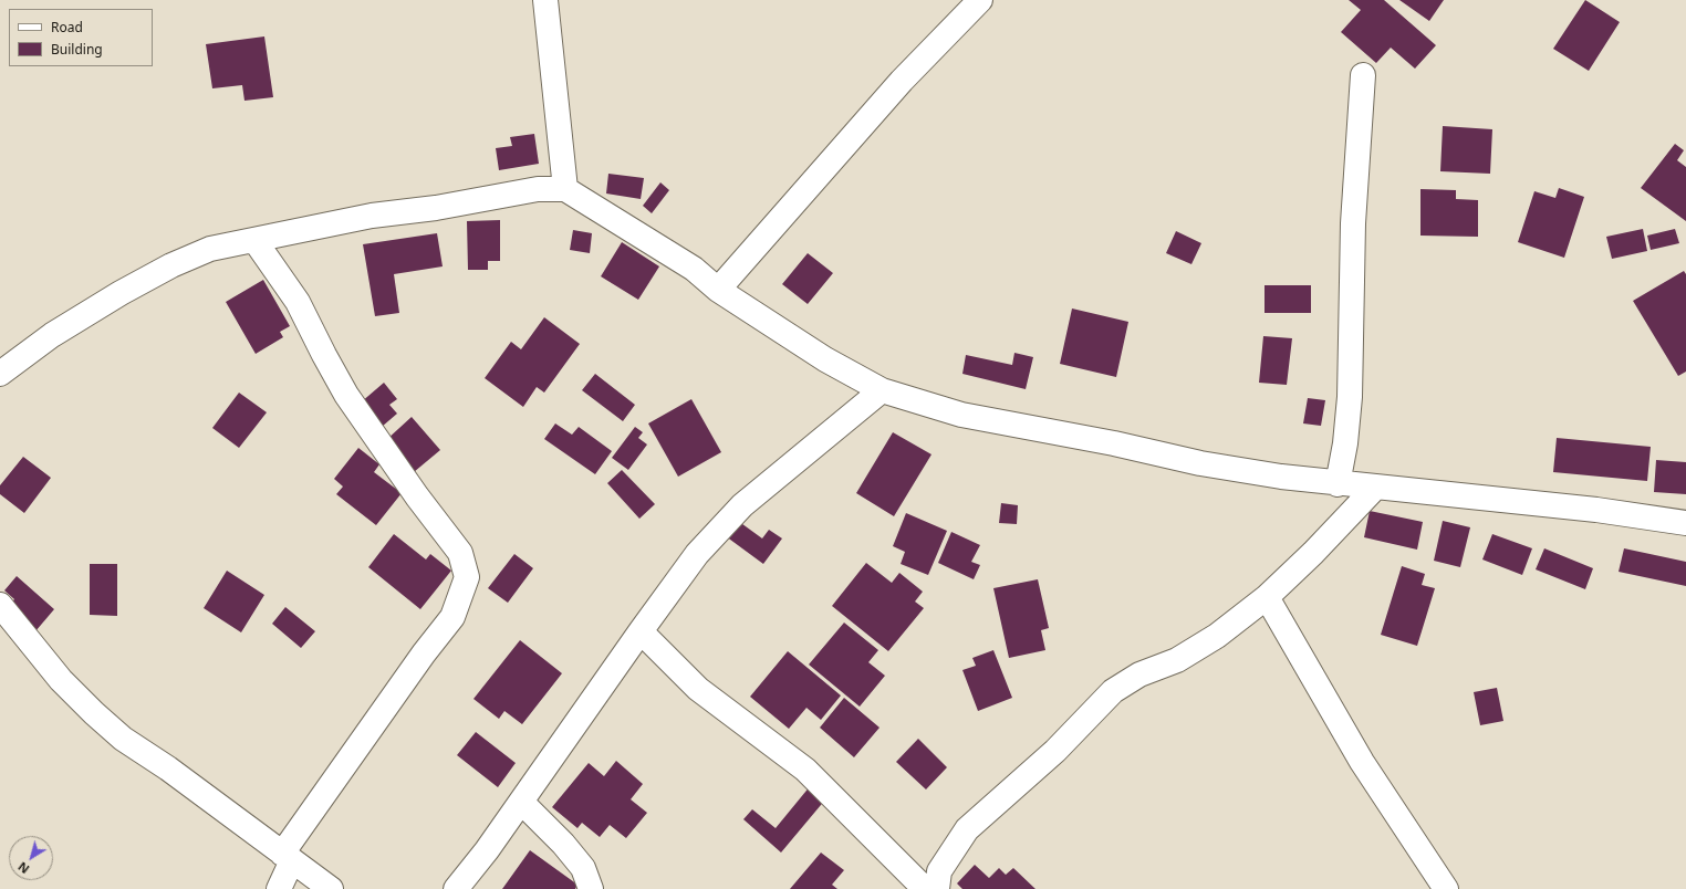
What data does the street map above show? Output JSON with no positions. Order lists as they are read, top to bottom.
{
  "legend": ["Road", "Building"],
  "north": "bottom left"
}
